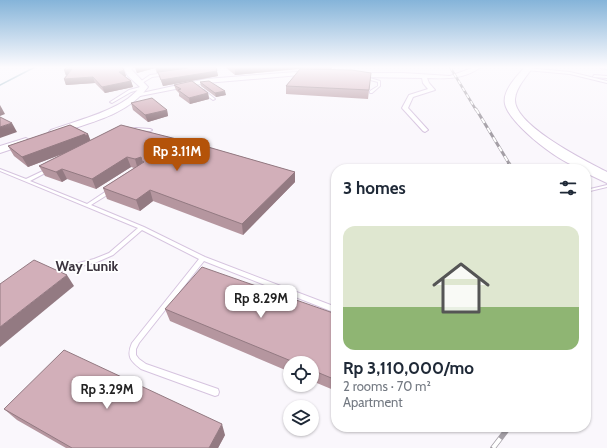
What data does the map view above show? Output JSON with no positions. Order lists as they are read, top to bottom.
{
  "districts": ["Way Lunik"],
  "page": {
    "price": ["Rp 3.11M", "Rp 8.29M", "Rp 3.29M"],
    "heading": "3 homes",
    "list": [
      {
        "name": "Rp 3,110,000/mo",
        "note": "2 rooms · 70 m² · Apartment"
      }
    ]
  }
}
